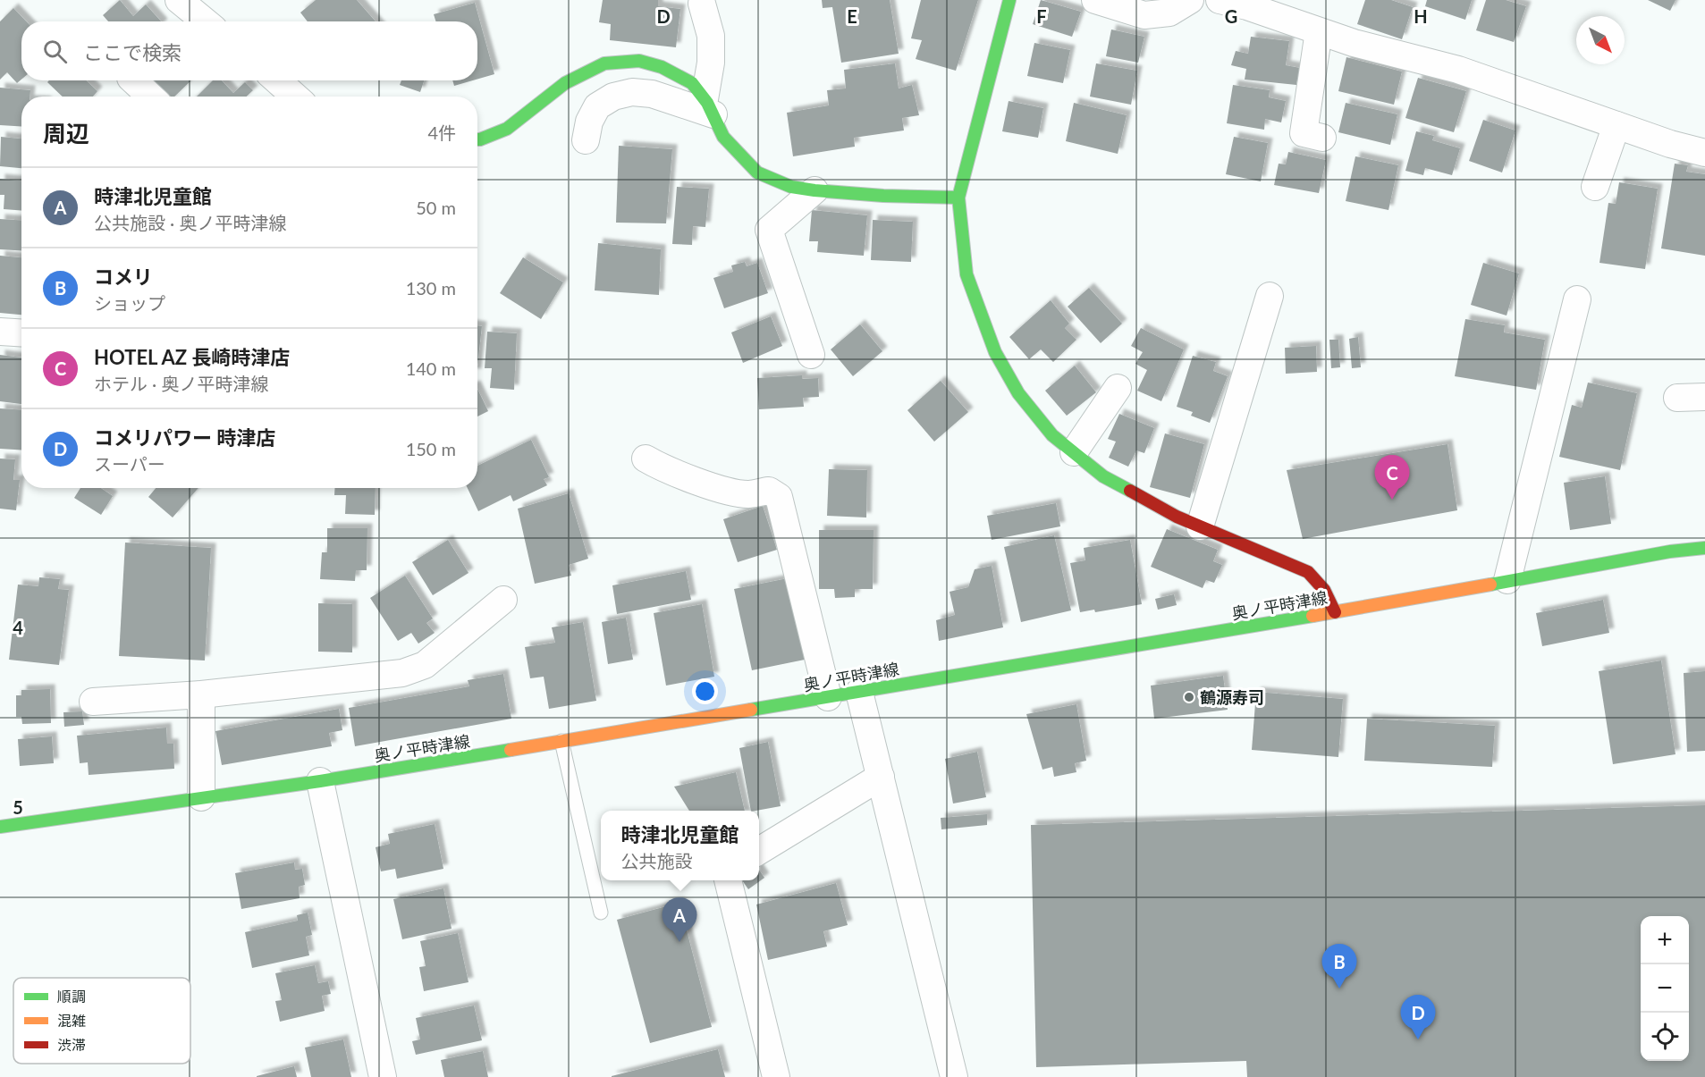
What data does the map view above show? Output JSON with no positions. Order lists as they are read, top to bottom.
{
  "streets": {
    "main road": ["奥ノ平時津線"]
  },
  "places": ["鶴源寿司"],
  "legend": ["順調", "混雑", "渋滞"],
  "north": "bottom right",
  "page": {
    "search": "ここで検索",
    "heading": ["周辺", "4件"],
    "list": [
      {
        "mark": "A",
        "name": "時津北児童館",
        "note": "公共施設 · 奥ノ平時津線",
        "value": "50 m"
      },
      {
        "mark": "B",
        "name": "コメリ",
        "note": "ショップ",
        "value": "130 m"
      },
      {
        "mark": "C",
        "name": "HOTEL AZ 長崎時津店",
        "note": "ホテル · 奥ノ平時津線",
        "value": "140 m"
      },
      {
        "mark": "D",
        "name": "コメリパワー 時津店",
        "note": "スーパー",
        "value": "150 m"
      }
    ],
    "pins": [
      "C",
      "A",
      "B",
      "D"
    ],
    "popup": ["時津北児童館", "公共施設"],
    "map_buttons": ["+", "−"]
  },
  "grid": {
    "columns": [
      "D",
      "E",
      "F",
      "G",
      "H"
    ],
    "rows": ["4", "5"]
  }
}
